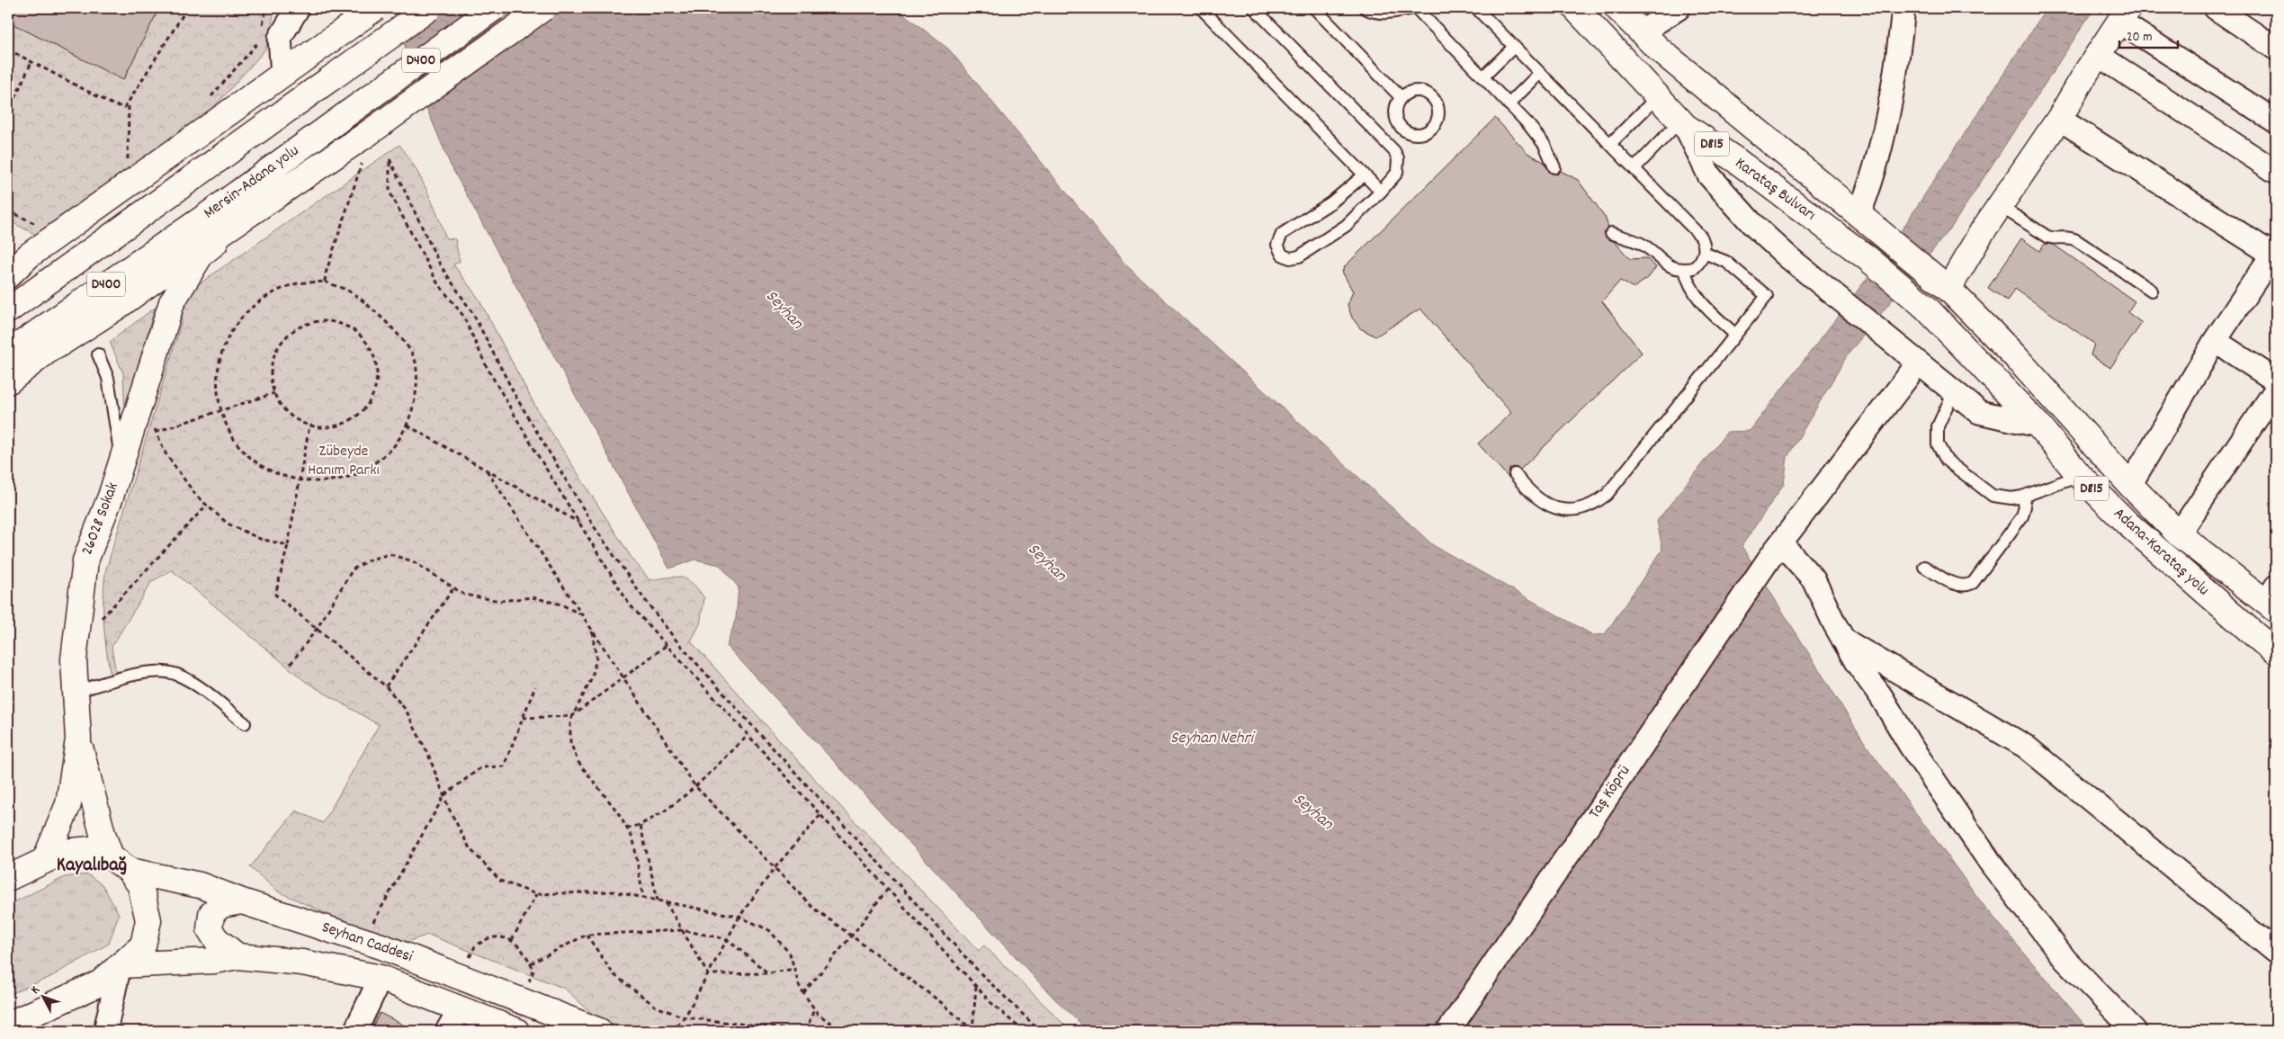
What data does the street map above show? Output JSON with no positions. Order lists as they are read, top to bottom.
{
  "streets": {
    "main road": [
      "D400",
      "D815",
      "Mersin-Adana yolu",
      "Karataş Bulvarı",
      "26028 Sokak",
      "Adana-Karataş yolu",
      "Seyhan Caddesi"
    ],
    "street": ["Taș Köprü"]
  },
  "crossings": [
    ["Karataş Bulvarı", "Adana-Karataş yolu"],
    ["26028 Sokak", "Seyhan Caddesi"]
  ],
  "districts": ["Kayalıbağ"],
  "water": ["Seyhan", "Seyhan Nehri"],
  "parks": ["Zübeyde Hanım Parkı"],
  "scale_bar": "20 m",
  "north": "top left"
}
